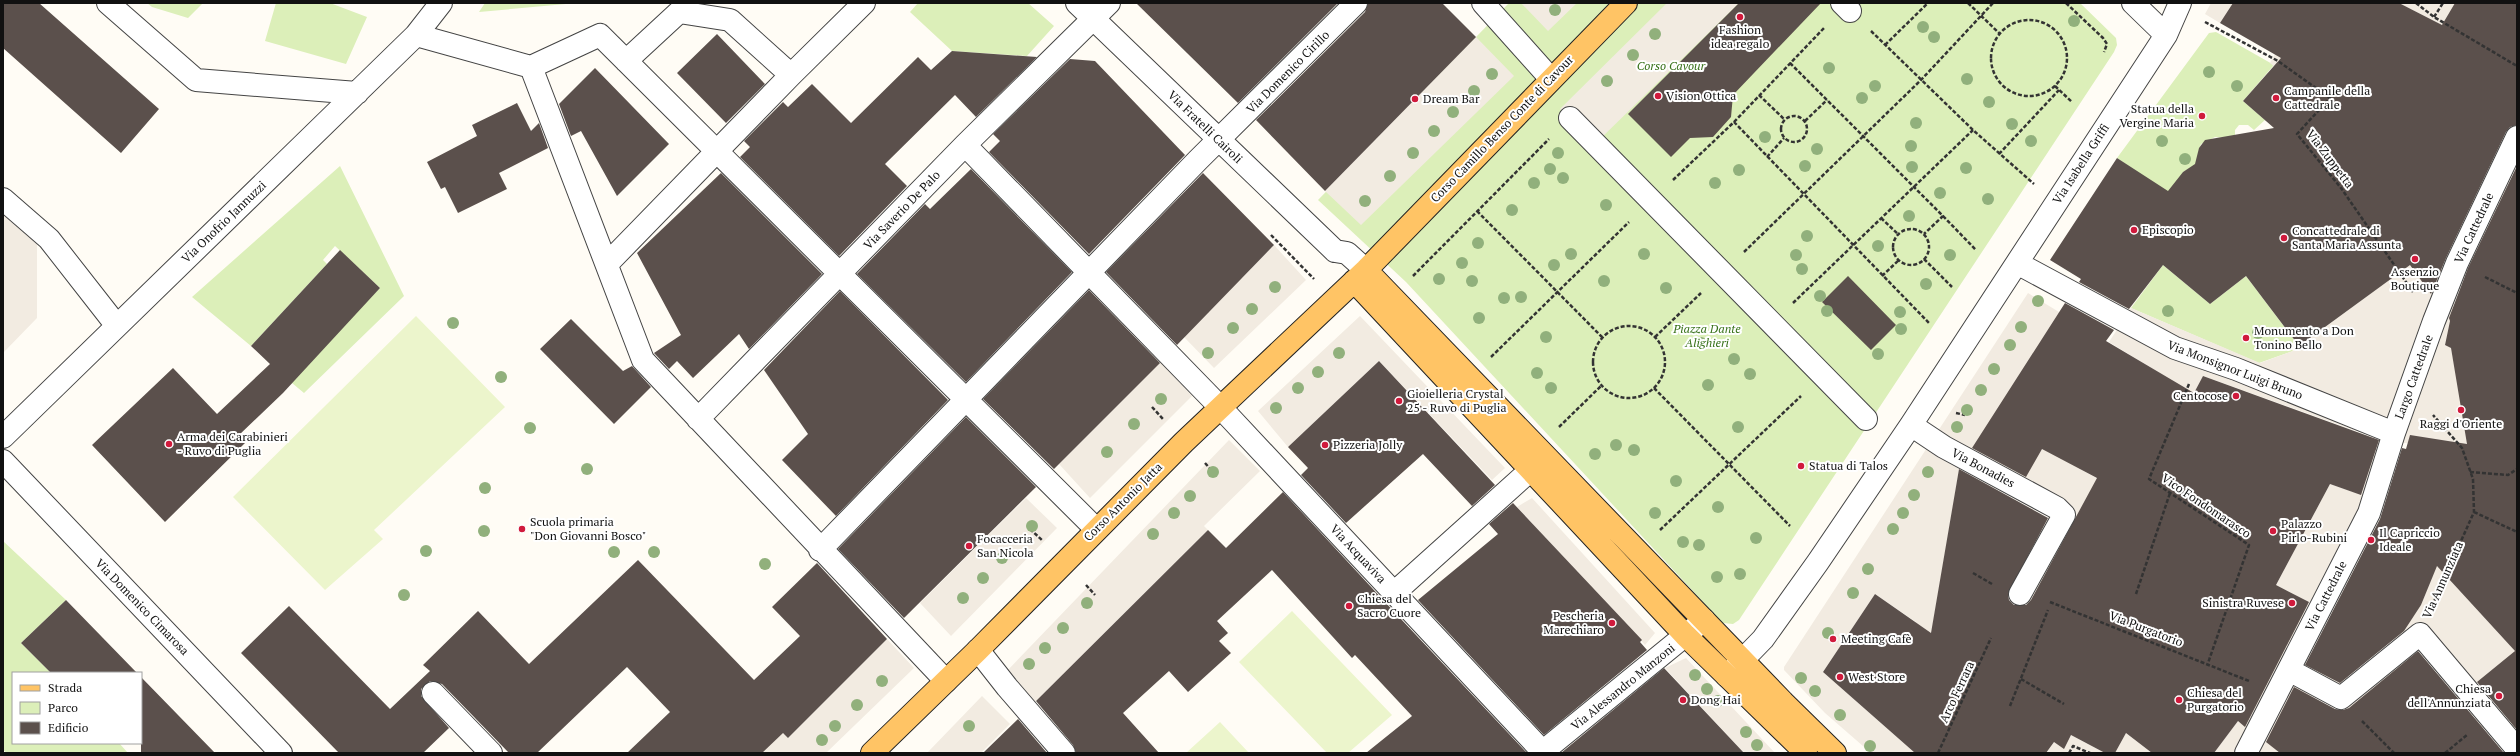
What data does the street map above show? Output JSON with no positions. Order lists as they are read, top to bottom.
{
  "streets": {
    "main road": ["Corso Camillo Benso Conte di Cavour", "Corso Antonio Jatta"],
    "street": [
      "Via Domenico Cirillo",
      "Via Fratelli Cairoli",
      "Via Isabella Griffi",
      "Via Saverio De Palo",
      "Via Onofrio Jannuzzi",
      "Via Cattedrale",
      "Via Monsignor Luigi Bruno",
      "Largo Cattedrale",
      "Via Bonadies",
      "Via Acquaviva",
      "Via Annunziata",
      "Via Domenico Cimarosa",
      "Via Alessandro Manzoni"
    ],
    "path": [
      "Via Zuppetta",
      "Vico Fondomarasco",
      "Via Purgatorio",
      "Arco Ferrara"
    ]
  },
  "crossings": [
    ["Via Domenico Cirillo", "Via Fratelli Cairoli"],
    ["Via Domenico Cirillo", "Via Acquaviva"],
    ["Via Fratelli Cairoli", "Corso Camillo Benso Conte di Cavour"],
    ["Via Fratelli Cairoli", "Via Saverio De Palo"],
    ["Via Fratelli Cairoli", "Corso Antonio Jatta"],
    ["Corso Camillo Benso Conte di Cavour", "Corso Antonio Jatta"],
    ["Via Zuppetta", "Via Isabella Griffi"],
    ["Via Zuppetta", "Via Cattedrale"],
    ["Via Zuppetta", "Largo Cattedrale"],
    ["Via Isabella Griffi", "Via Monsignor Luigi Bruno"],
    ["Via Saverio De Palo", "Via Acquaviva"],
    ["Via Cattedrale", "Via Monsignor Luigi Bruno"],
    ["Via Cattedrale", "Largo Cattedrale"],
    ["Via Cattedrale", "Via Purgatorio"],
    ["Via Monsignor Luigi Bruno", "Largo Cattedrale"],
    ["Via Monsignor Luigi Bruno", "Vico Fondomarasco"],
    ["Largo Cattedrale", "Via Annunziata"],
    ["Via Bonadies", "Via Purgatorio"],
    ["Corso Antonio Jatta", "Via Acquaviva"],
    ["Vico Fondomarasco", "Via Purgatorio"],
    ["Via Acquaviva", "Via Alessandro Manzoni"]
  ],
  "parks": ["Corso Cavour", "Piazza Dante Alighieri"],
  "places": [
    "Fashion idea regalo",
    "Vision Ottica",
    "Campanile della Cattedrale",
    "Dream Bar",
    "Statua della Vergine Maria",
    "Episcopio",
    "Concattedrale di Santa Maria Assunta",
    "Assenzio Boutique",
    "Monumento a Don Tonino Bello",
    "Centocose",
    "Gioielleria Crystal 25 - Ruvo di Puglia",
    "Raggi d'Oriente",
    "Arma dei Carabinieri - Ruvo di Puglia",
    "Pizzeria Jolly",
    "Statua di Talos",
    "Scuola primaria \"Don Giovanni Bosco\"",
    "Palazzo Pirlo-Rubini",
    "Il Capriccio Ideale",
    "Focacceria San Nicola",
    "Sinistra Ruvese",
    "Chiesa del Sacro Cuore",
    "Pescheria Marechiaro",
    "Meeting Cafè",
    "West Store",
    "Chiesa dell'Annunziata",
    "Dong Hai",
    "Chiesa del Purgatorio"
  ],
  "legend": ["Strada", "Parco", "Edificio"]
}
